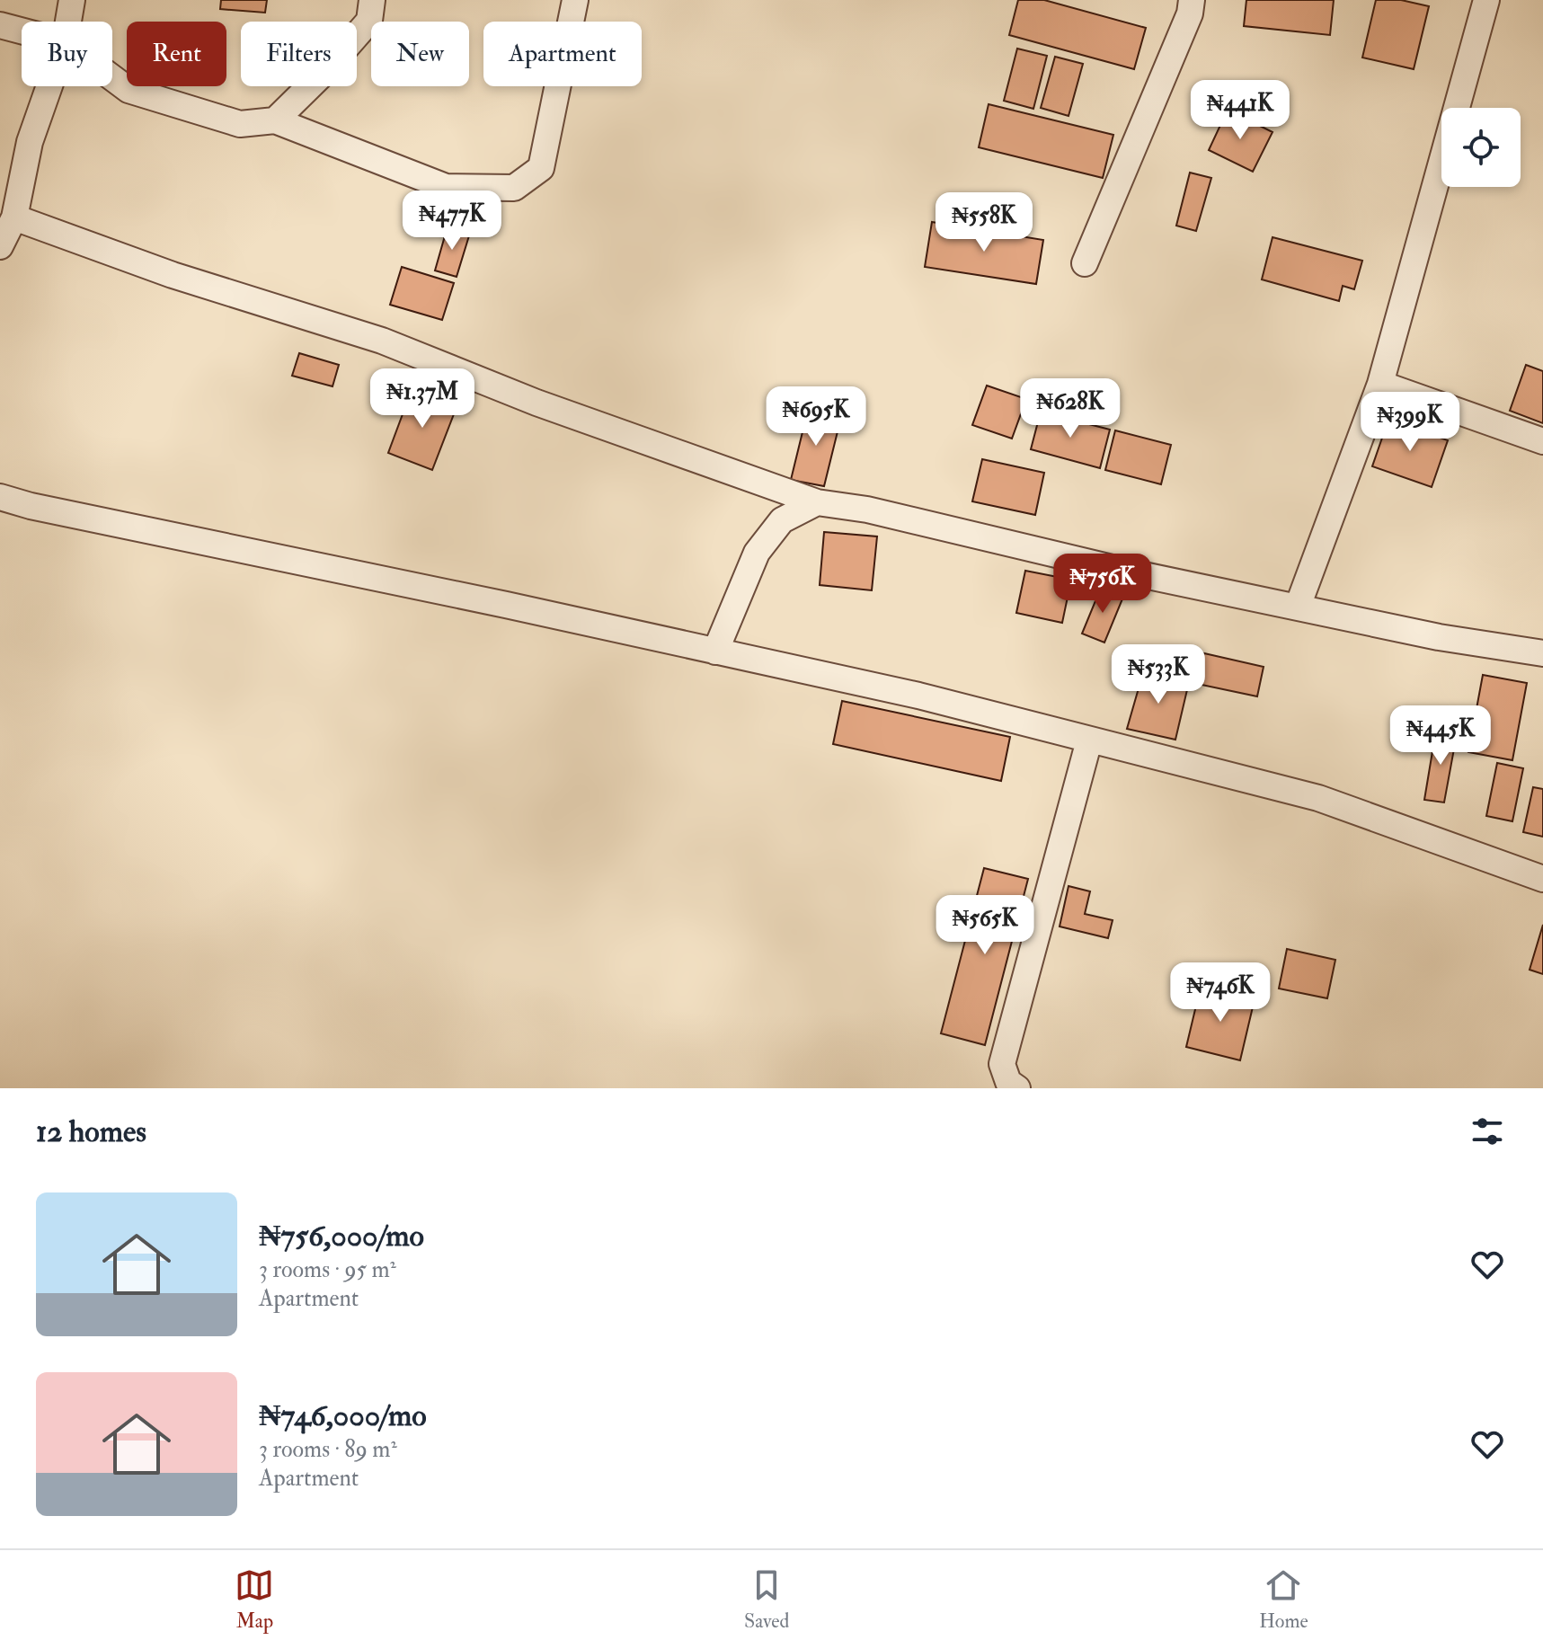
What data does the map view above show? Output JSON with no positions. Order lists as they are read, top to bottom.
{
  "page": {
    "chip": [
      "Buy",
      "Rent",
      "Filters",
      "New",
      "Apartment"
    ],
    "price": [
      "₦441K",
      "₦477K",
      "₦558K",
      "₦1.37M",
      "₦628K",
      "₦695K",
      "₦399K",
      "₦756K",
      "₦533K",
      "₦445K",
      "₦565K",
      "₦746K"
    ],
    "heading": "12 homes",
    "list": [
      {
        "name": "₦756,000/mo",
        "note": "3 rooms · 95 m² · Apartment"
      },
      {
        "name": "₦746,000/mo",
        "note": "3 rooms · 89 m² · Apartment"
      }
    ],
    "tabs": ["Map", "Saved", "Home"]
  }
}
